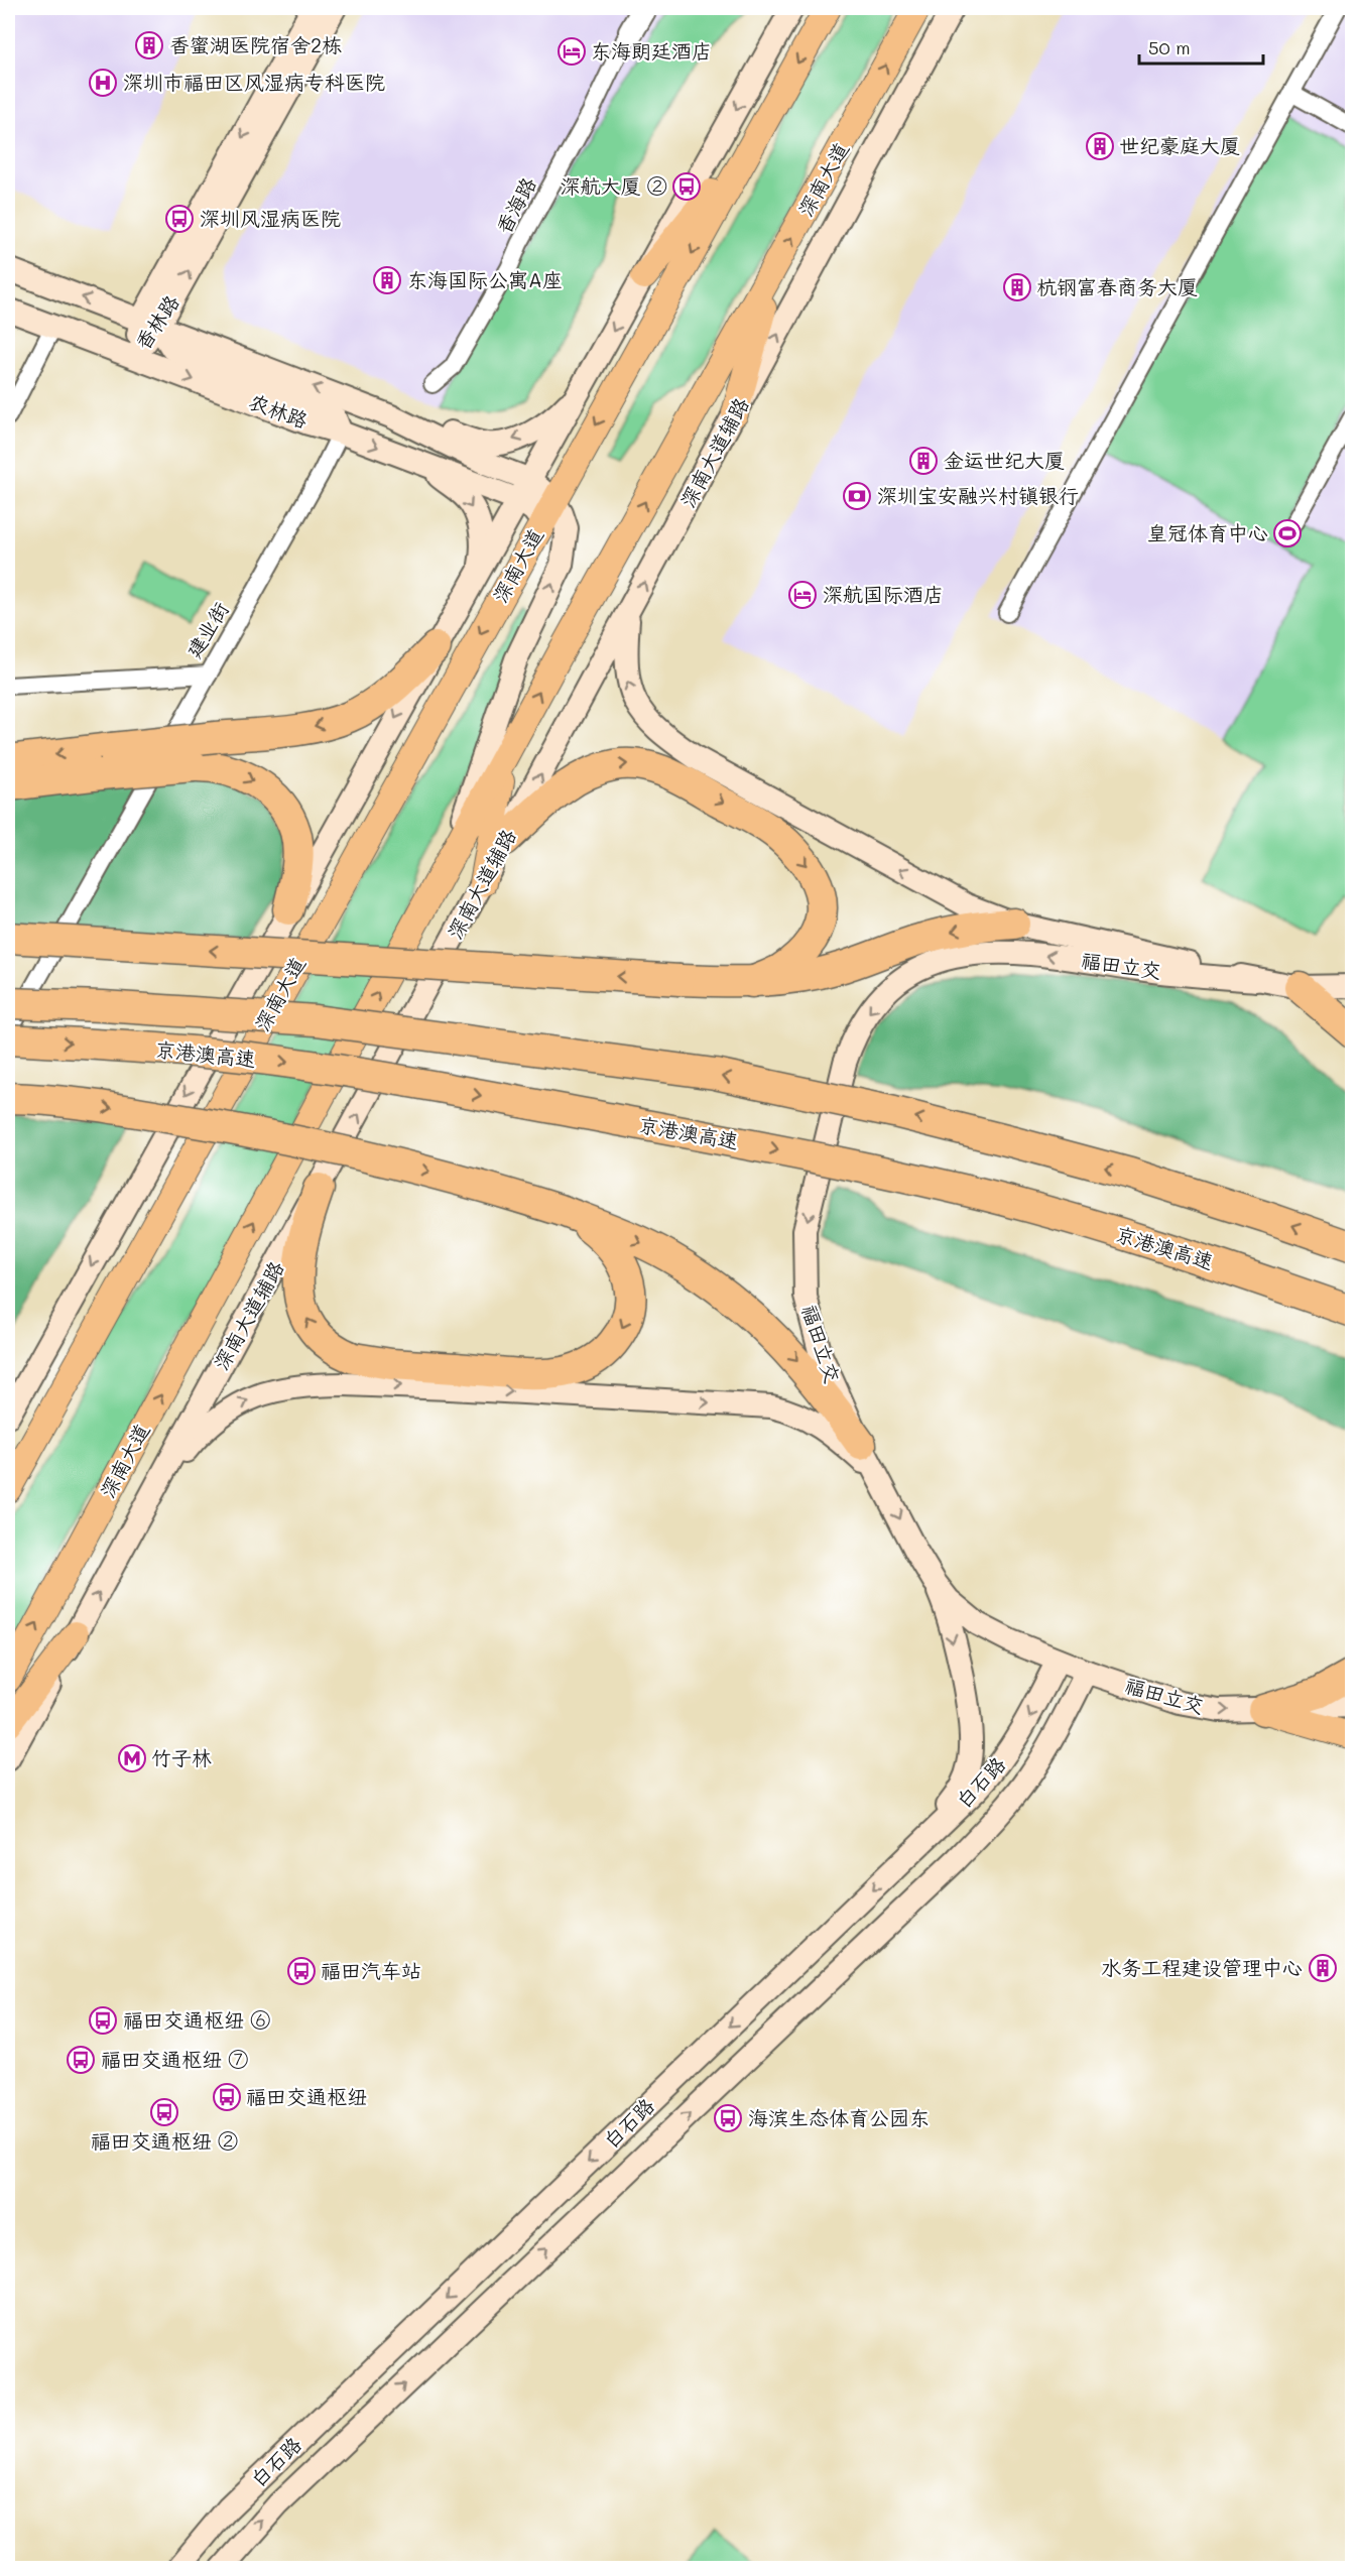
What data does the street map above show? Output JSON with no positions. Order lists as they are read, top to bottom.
{
  "streets": {
    "highway": ["京港澳高速"],
    "main road": [
      "深南大道",
      "香林路",
      "农林路",
      "深南大道辅路",
      "福田立交",
      "白石路"
    ],
    "street": ["香海路", "建业街"]
  },
  "crossings": [
    ["深南大道", "农林路"],
    ["香林路", "农林路"],
    ["农林路", "建业街"],
    ["福田立交", "白石路"]
  ],
  "places": {
    "building": [
      "香蜜湖医院宿舍2栋",
      "世纪豪庭大厦",
      "东海国际公寓A座",
      "杭钢富春商务大厦",
      "金运世纪大厦",
      "水务工程建设管理中心"
    ],
    "hotel": ["东海朗廷酒店", "深航国际酒店"],
    "hospital": ["深圳市福田区风湿病专科医院"],
    "bus stop": [
      "深航大厦 ②",
      "深圳风湿病医院",
      "福田汽车站",
      "福田交通枢纽 ⑥",
      "福田交通枢纽 ⑦",
      "福田交通枢纽",
      "福田交通枢纽 ②",
      "海滨生态体育公园东"
    ],
    "bank": ["深圳宝安融兴村镇银行"],
    "sports": ["皇冠体育中心"],
    "metro station": ["竹子林"]
  },
  "scale_bar": "50 m"
}
